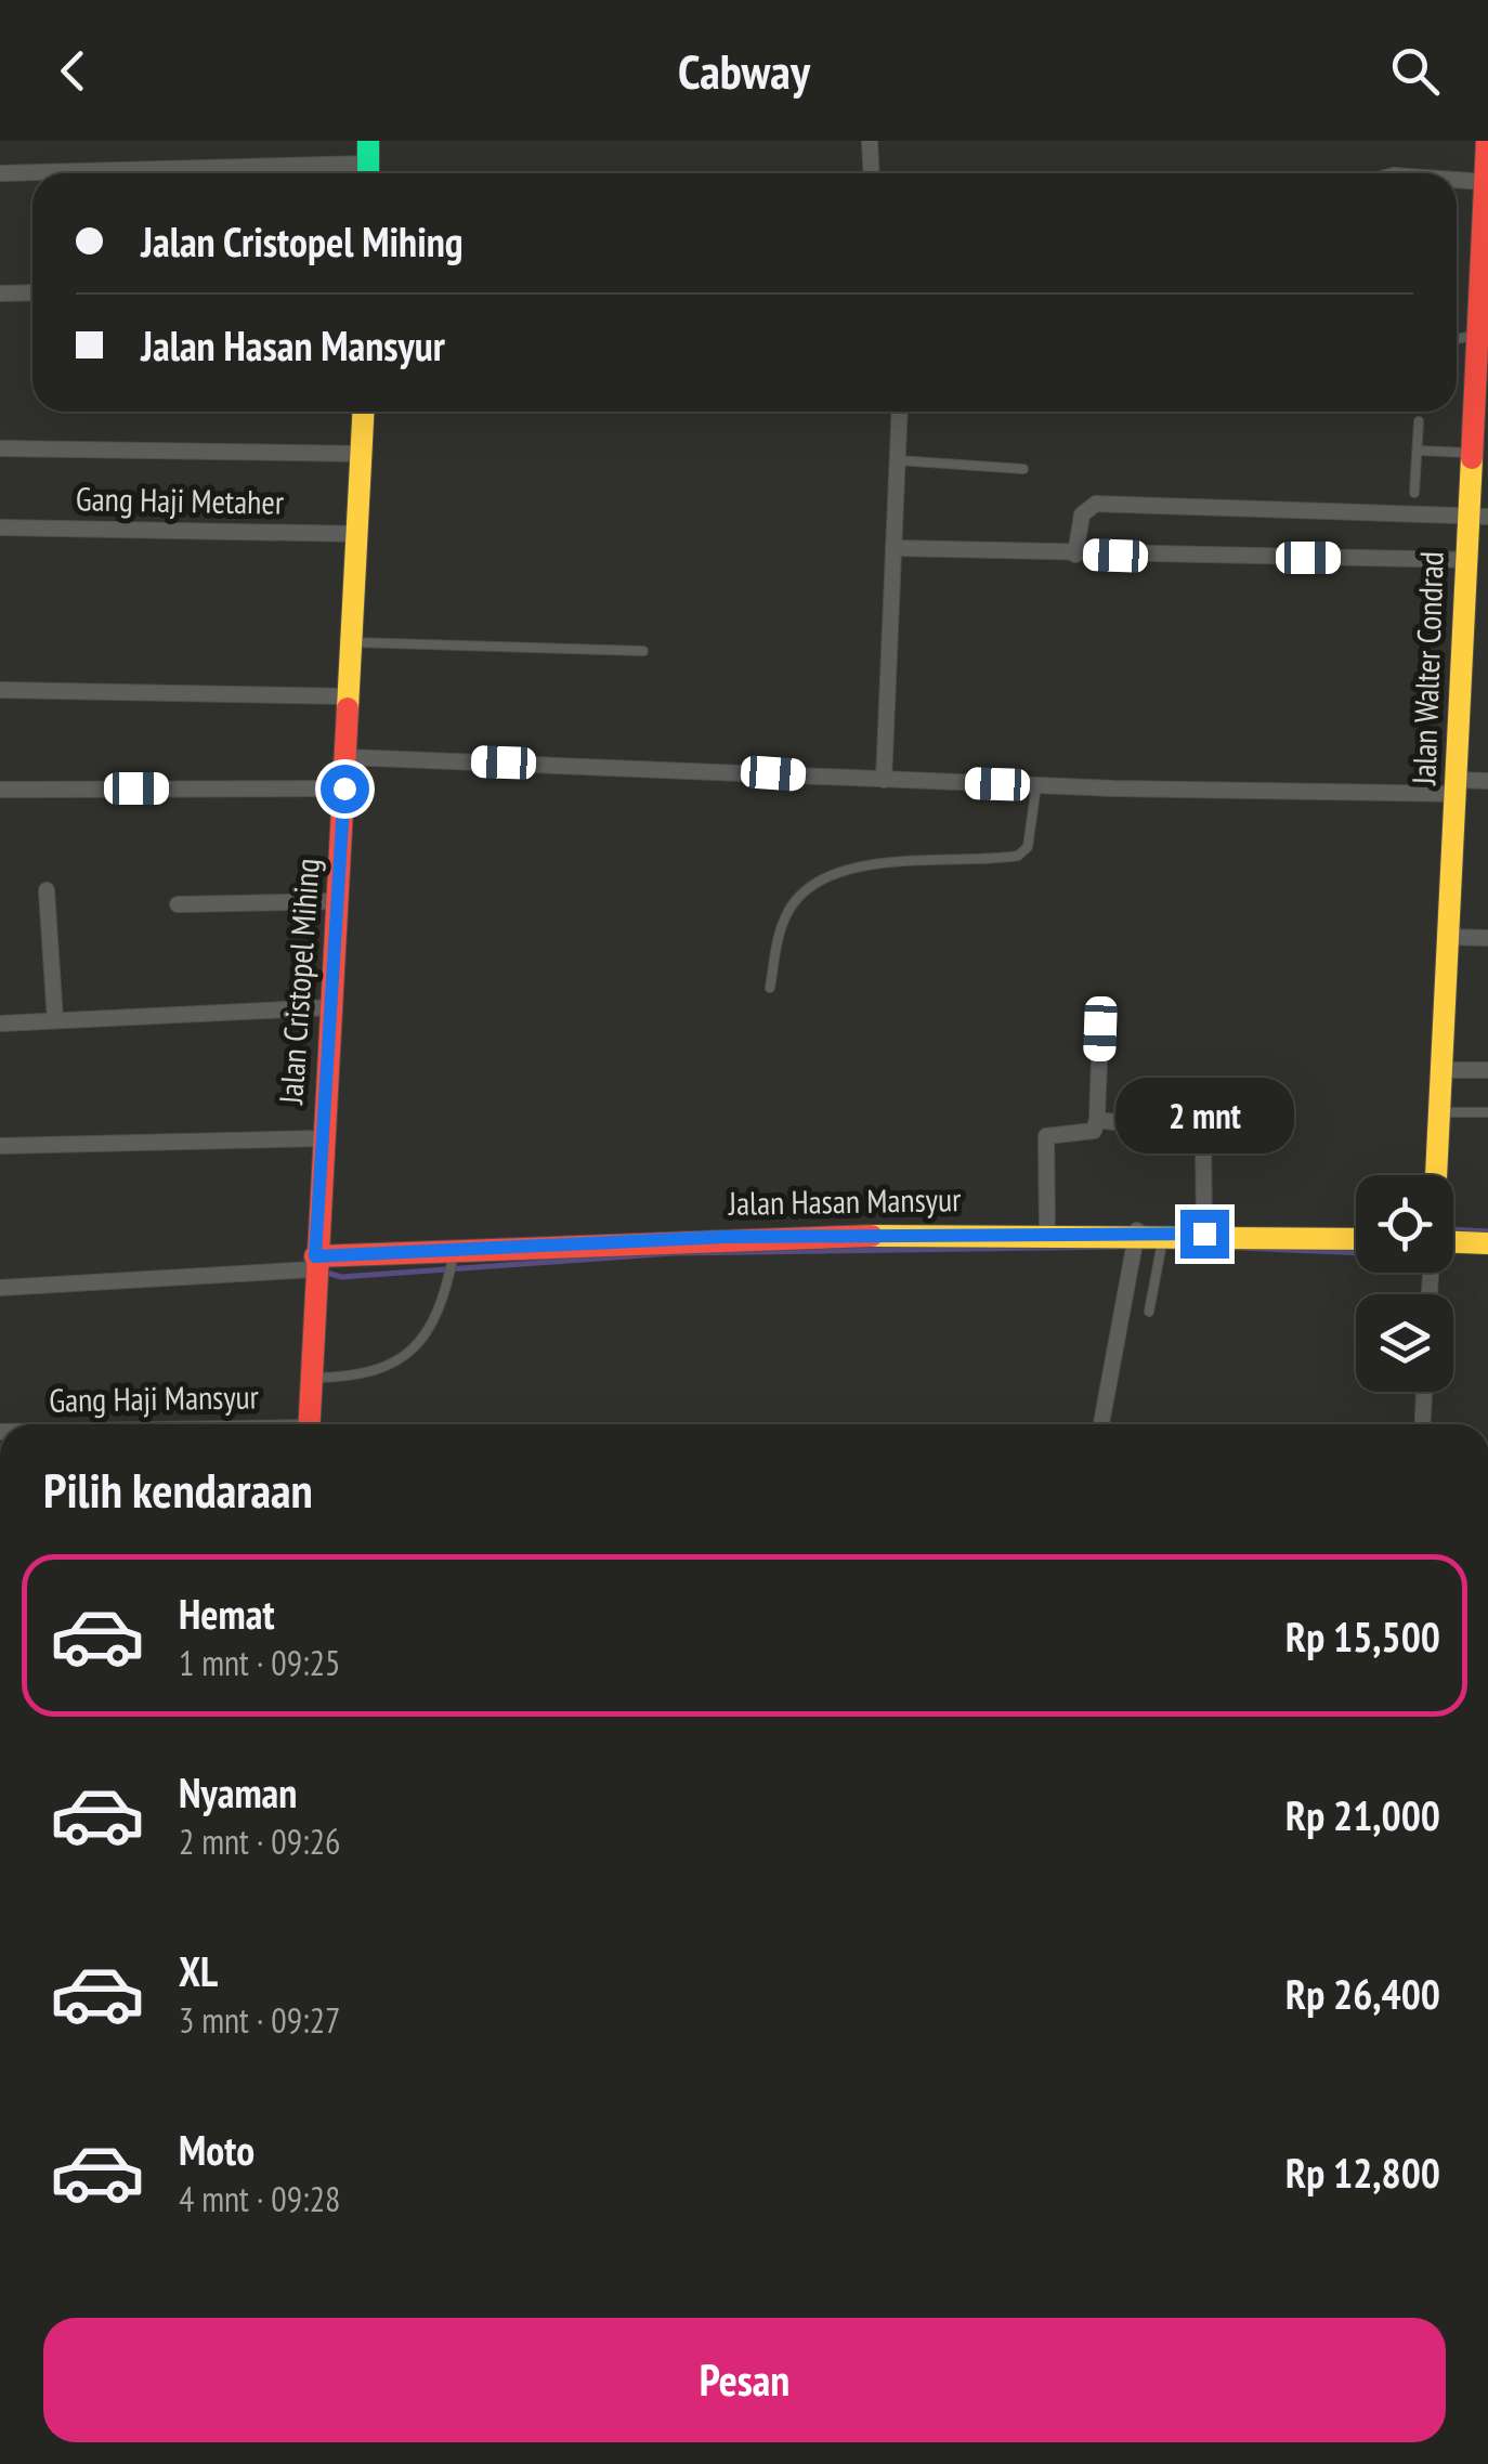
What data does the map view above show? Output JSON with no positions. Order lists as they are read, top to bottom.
{
  "streets": {
    "street": [
      "Gang Haji Metaher",
      "Jalan Walter Condrad",
      "Jalan Cristopel Mihing",
      "Jalan Hasan Mansyur"
    ]
  },
  "crossings": [
    ["Gang Haji Metaher", "Jalan Cristopel Mihing"],
    ["Jalan Cristopel Mihing", "Jalan Hasan Mansyur"]
  ],
  "page": {
    "header": "Cabway",
    "banner": ["Jalan Cristopel Mihing", "Jalan Hasan Mansyur"],
    "bubble": "2 mnt",
    "heading": "Pilih kendaraan",
    "list": [
      {
        "name": "Hemat",
        "note": "1 mnt · 09:25",
        "value": "Rp 15,500"
      },
      {
        "name": "Nyaman",
        "note": "2 mnt · 09:26",
        "value": "Rp 21,000"
      },
      {
        "name": "XL",
        "note": "3 mnt · 09:27",
        "value": "Rp 26,400"
      },
      {
        "name": "Moto",
        "note": "4 mnt · 09:28",
        "value": "Rp 12,800"
      }
    ],
    "buttons": "Pesan"
  }
}
